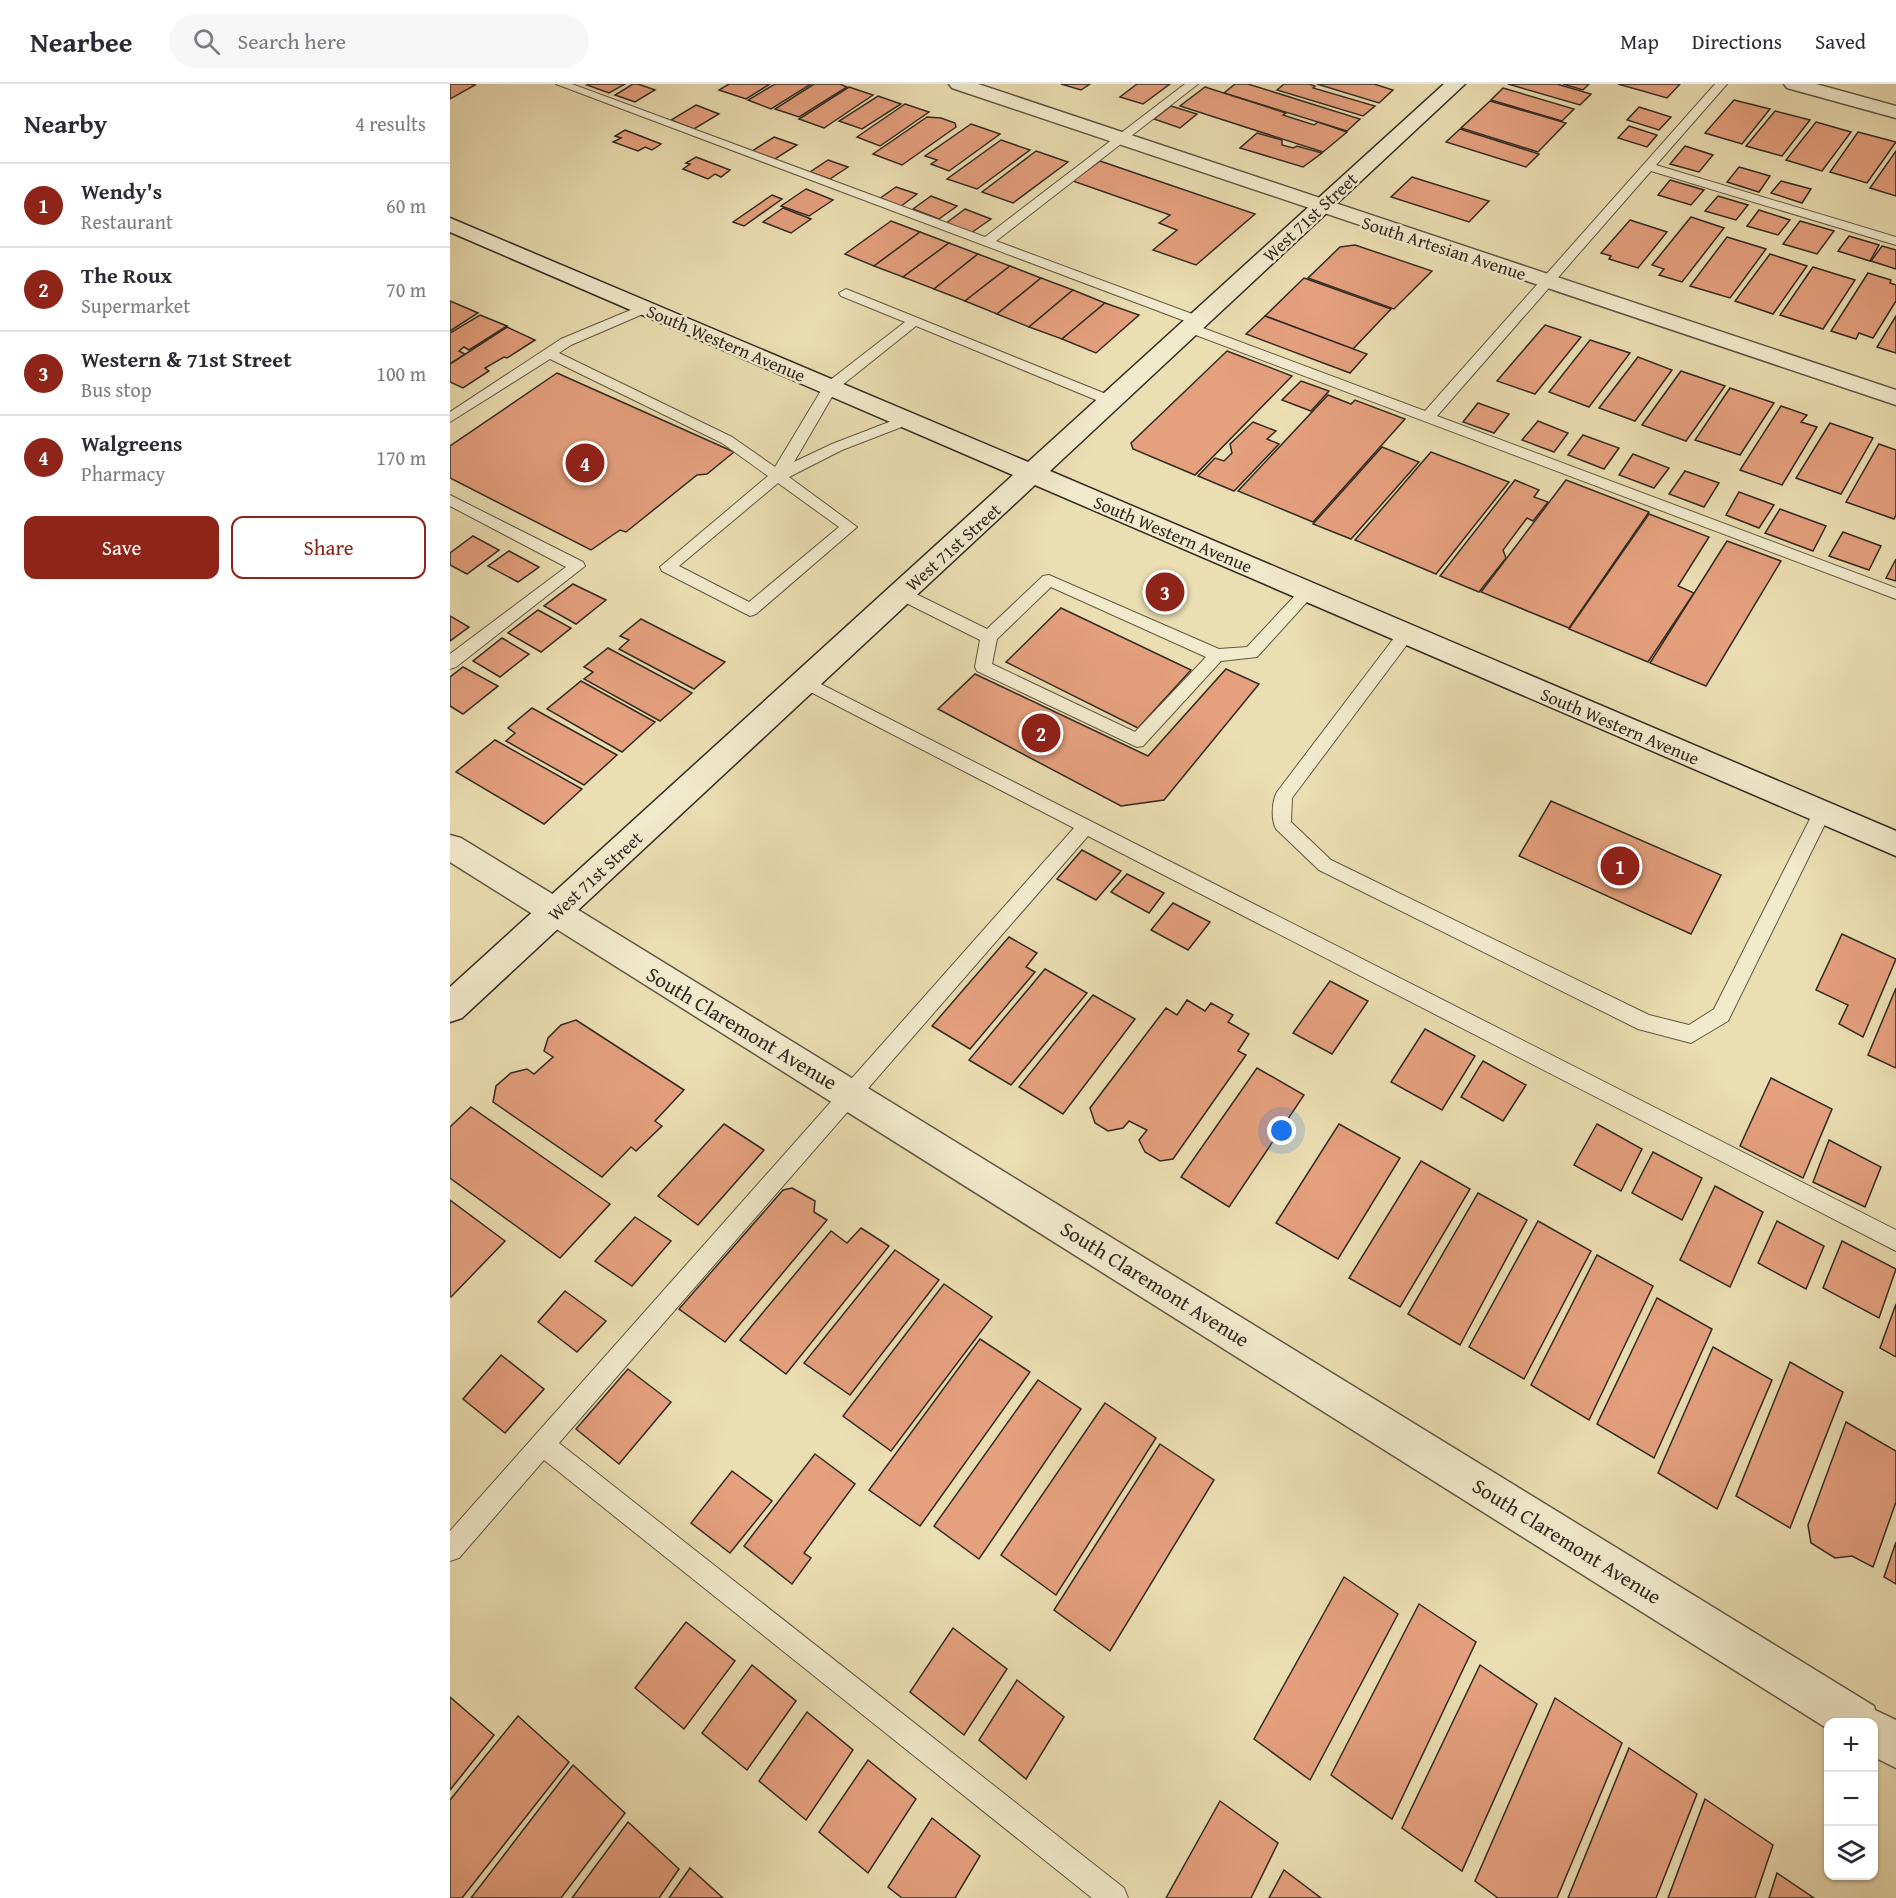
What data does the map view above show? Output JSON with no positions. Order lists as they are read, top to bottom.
{
  "streets": {
    "main road": [
      "West 71st Street",
      "South Artesian Avenue",
      "South Western Avenue",
      "South Claremont Avenue"
    ]
  },
  "crossings": [
    ["West 71st Street", "South Artesian Avenue"],
    ["West 71st Street", "South Western Avenue"],
    ["West 71st Street", "South Claremont Avenue"]
  ],
  "page": {
    "header": "Nearbee",
    "search": "Search here",
    "nav": ["Map", "Directions", "Saved"],
    "heading": ["Nearby", "4 results"],
    "list": [
      {
        "mark": "1",
        "name": "Wendy's",
        "note": "Restaurant",
        "value": "60 m"
      },
      {
        "mark": "2",
        "name": "The Roux",
        "note": "Supermarket",
        "value": "70 m"
      },
      {
        "mark": "3",
        "name": "Western & 71st Street",
        "note": "Bus stop",
        "value": "100 m"
      },
      {
        "mark": "4",
        "name": "Walgreens",
        "note": "Pharmacy",
        "value": "170 m"
      }
    ],
    "pins": [
      "4",
      "3",
      "2",
      "1"
    ],
    "buttons": ["Save", "Share"],
    "map_buttons": ["+", "−"]
  }
}
